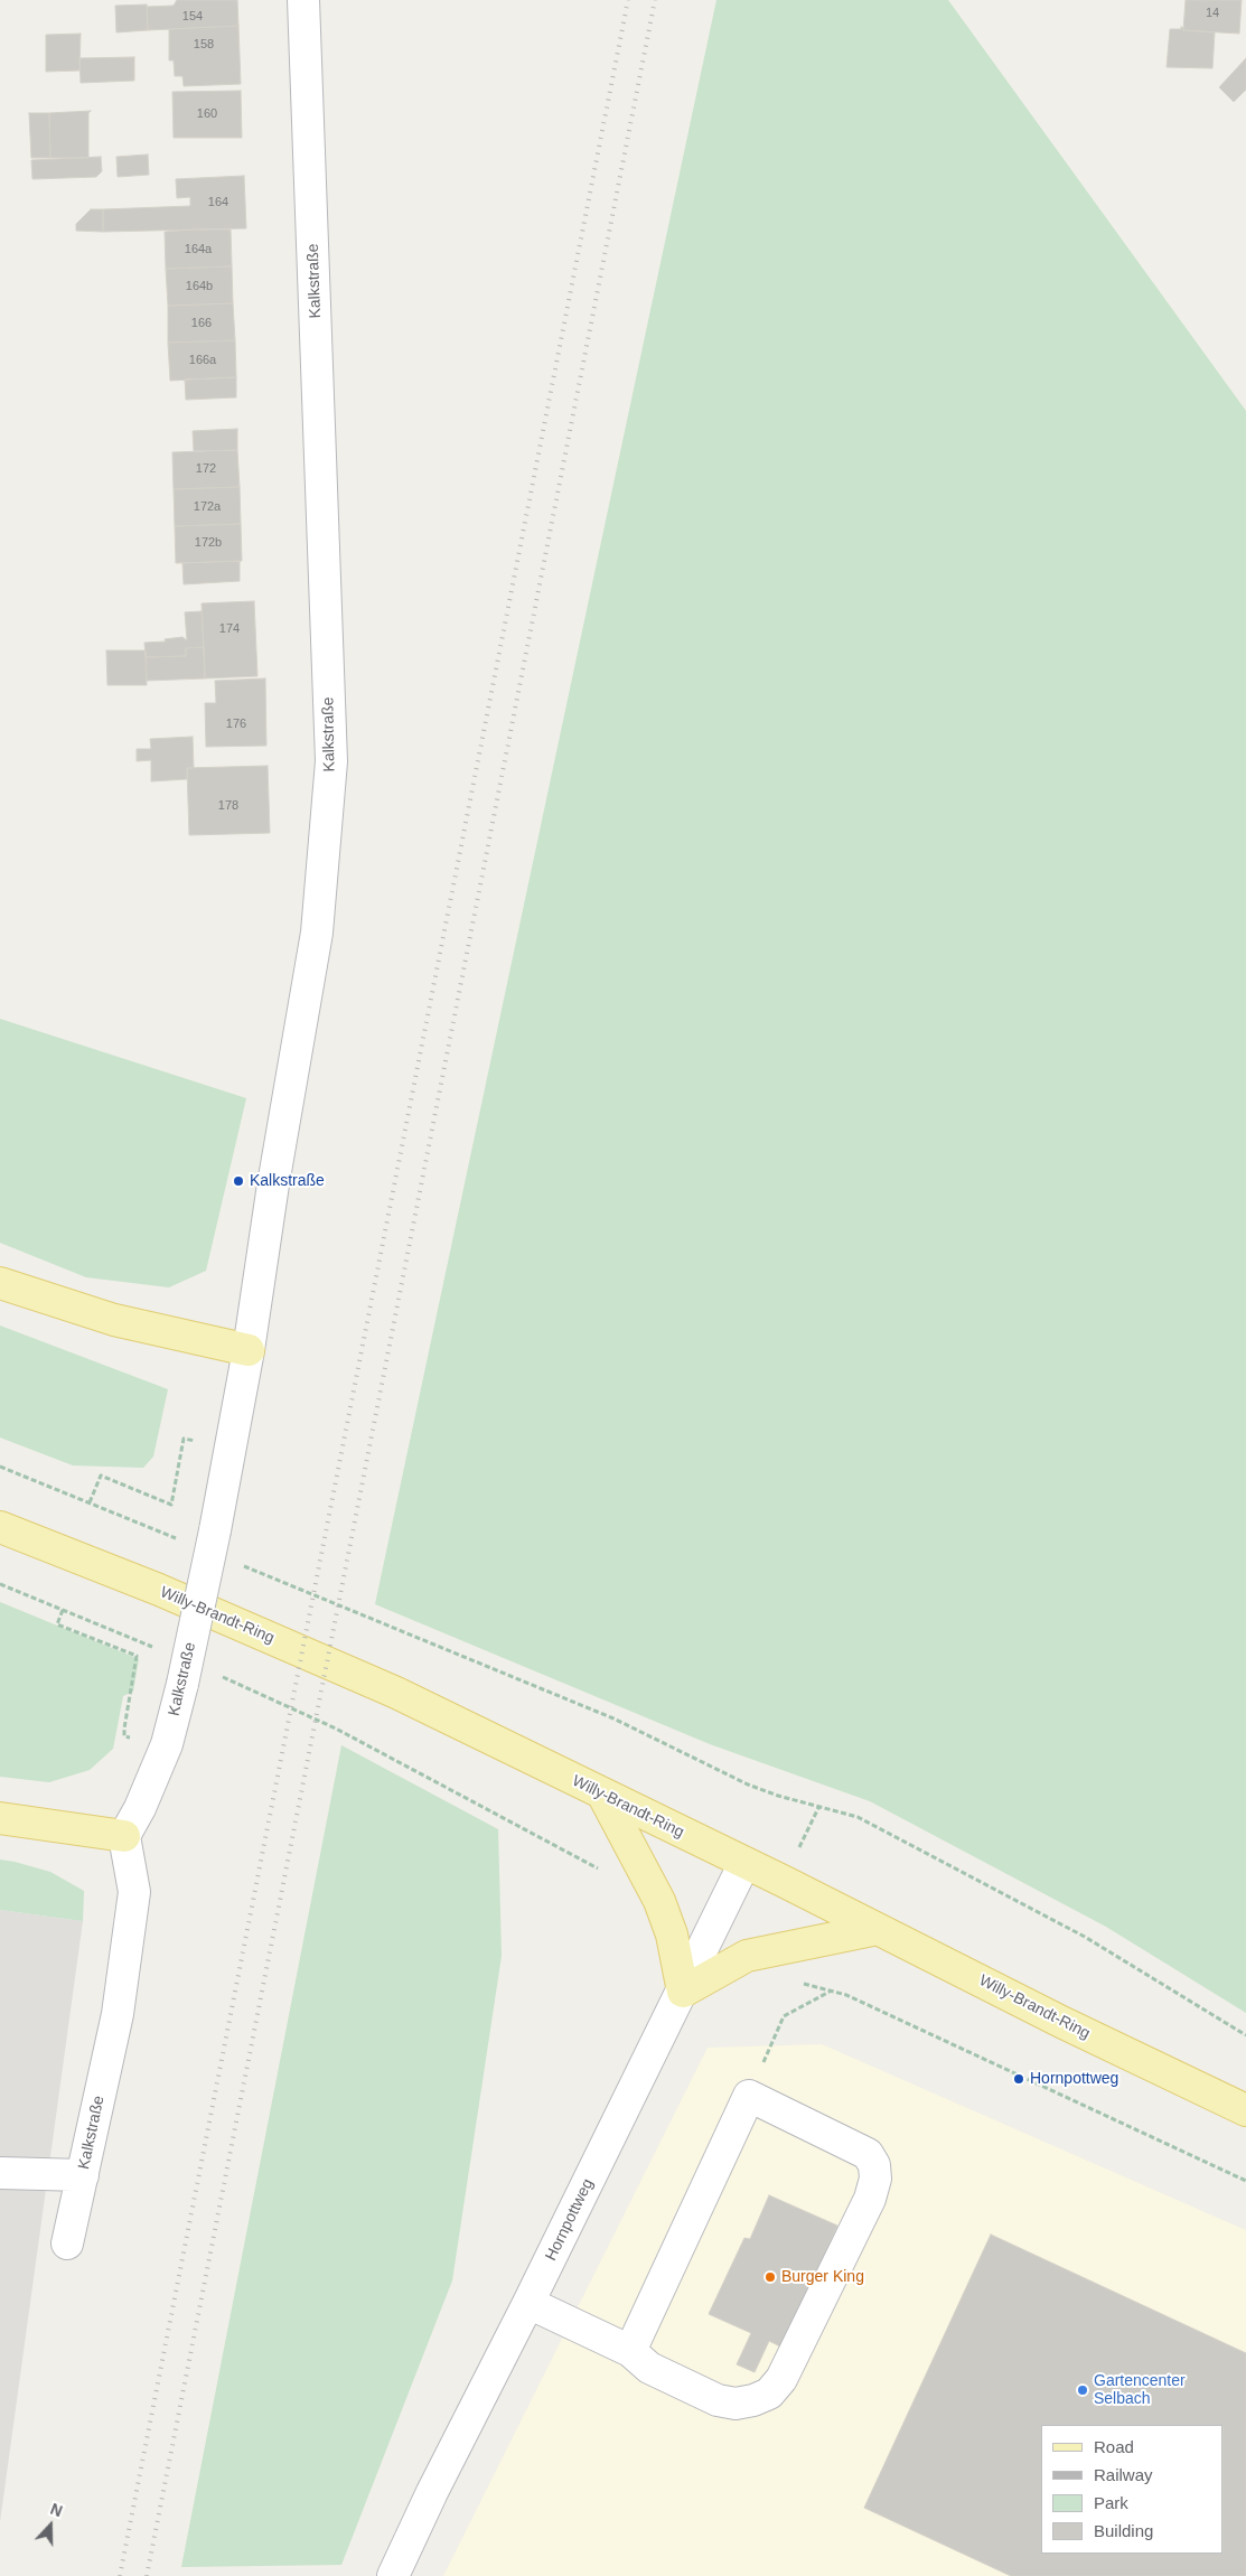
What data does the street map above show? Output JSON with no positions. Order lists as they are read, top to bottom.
{
  "streets": {
    "main road": ["Willy-Brandt-Ring"],
    "street": ["Kalkstraße", "Hornpottweg"]
  },
  "crossings": [
    ["Willy-Brandt-Ring", "Hornpottweg"]
  ],
  "places": [
    "Kalkstraße",
    "Hornpottweg",
    "Burger King",
    "Gartencenter Selbach"
  ],
  "house_numbers": [
    "14",
    "154",
    "158",
    "160",
    "164",
    "164a",
    "164b",
    "166",
    "166a",
    "172",
    "172a",
    "172b",
    "174",
    "176",
    "178"
  ],
  "legend": [
    "Road",
    "Railway",
    "Park",
    "Building"
  ],
  "north": "top"
}
